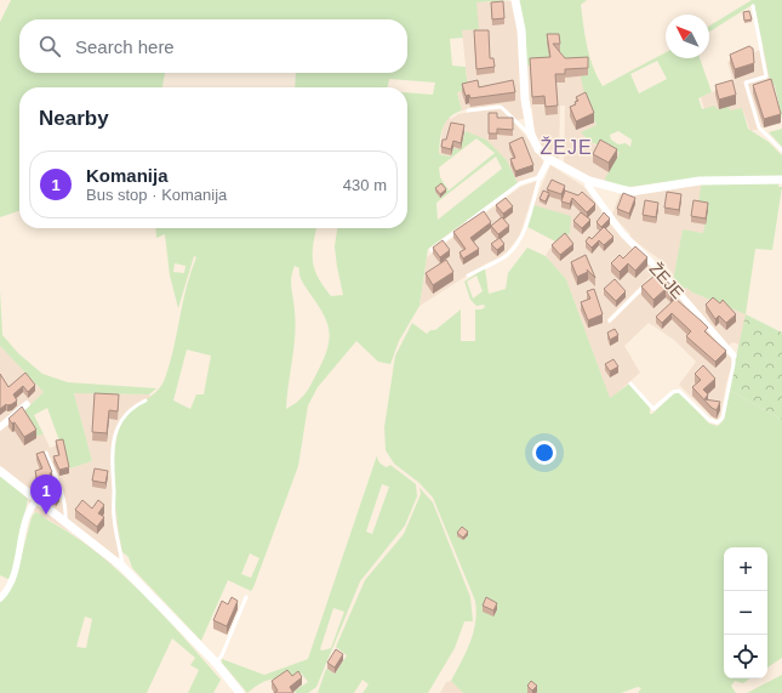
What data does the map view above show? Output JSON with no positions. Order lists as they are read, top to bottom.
{
  "streets": {
    "street": ["ŽEJE"]
  },
  "districts": ["ŽEJE"],
  "north": "top left",
  "page": {
    "search": "Search here",
    "heading": "Nearby",
    "list": [
      {
        "mark": "1",
        "name": "Komanija",
        "note": "Bus stop · Komanija",
        "value": "430 m"
      }
    ],
    "pins": "1",
    "map_buttons": ["+", "−"]
  }
}
